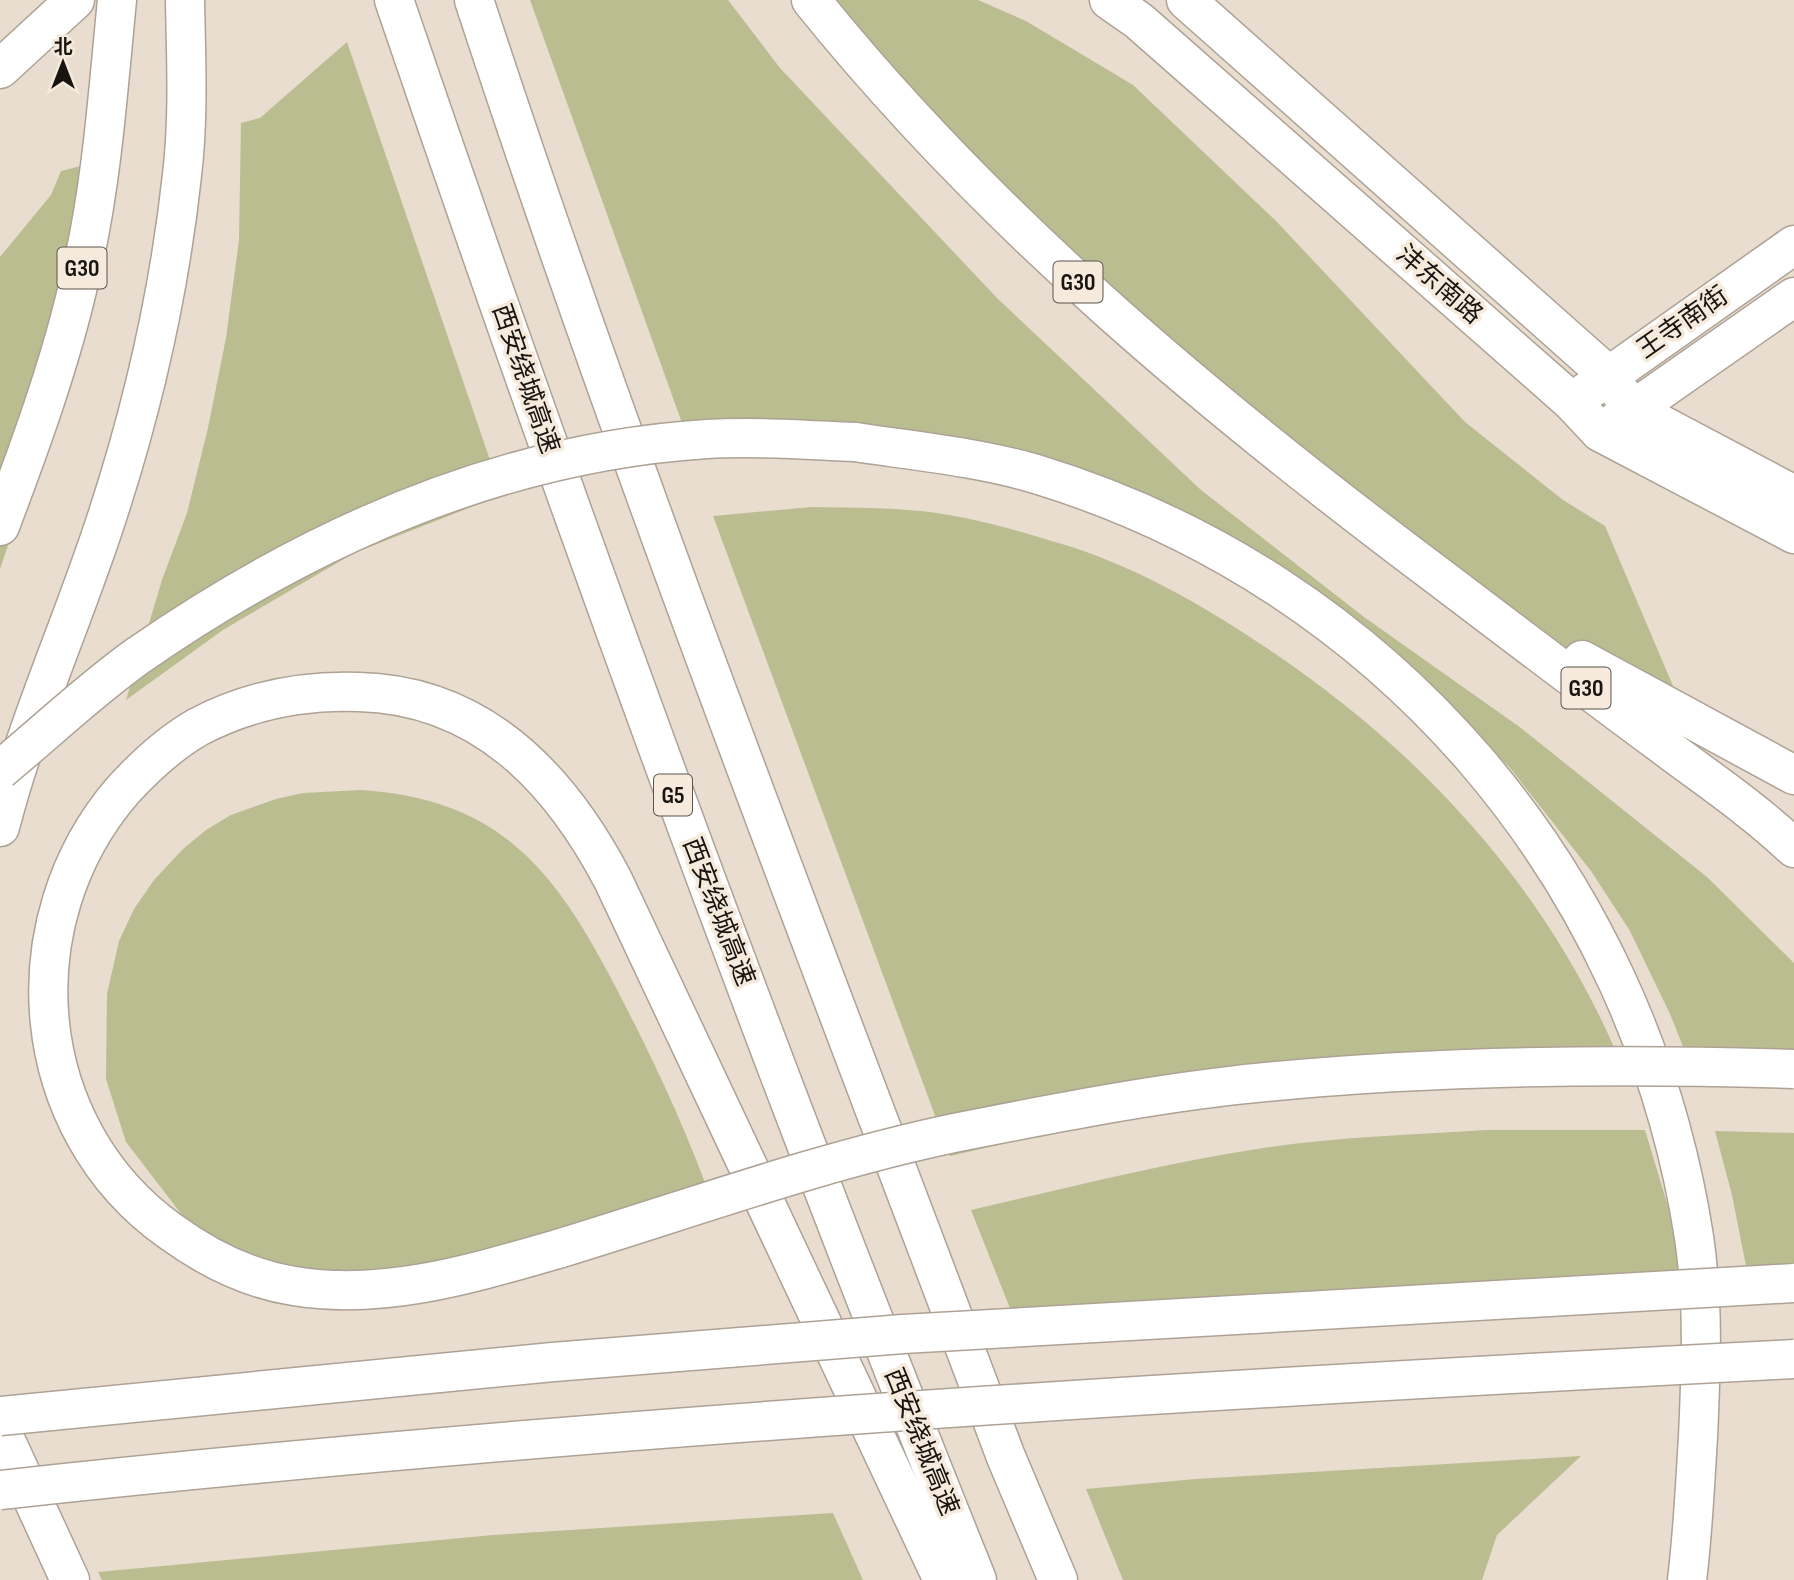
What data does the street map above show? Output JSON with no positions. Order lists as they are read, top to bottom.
{
  "streets": {
    "main road": [
      "G30",
      "沣东南路",
      "王寺南街",
      "西安绕城高速",
      "G5"
    ]
  },
  "crossings": [
    ["沣东南路", "王寺南街"]
  ],
  "north": "top"
}
